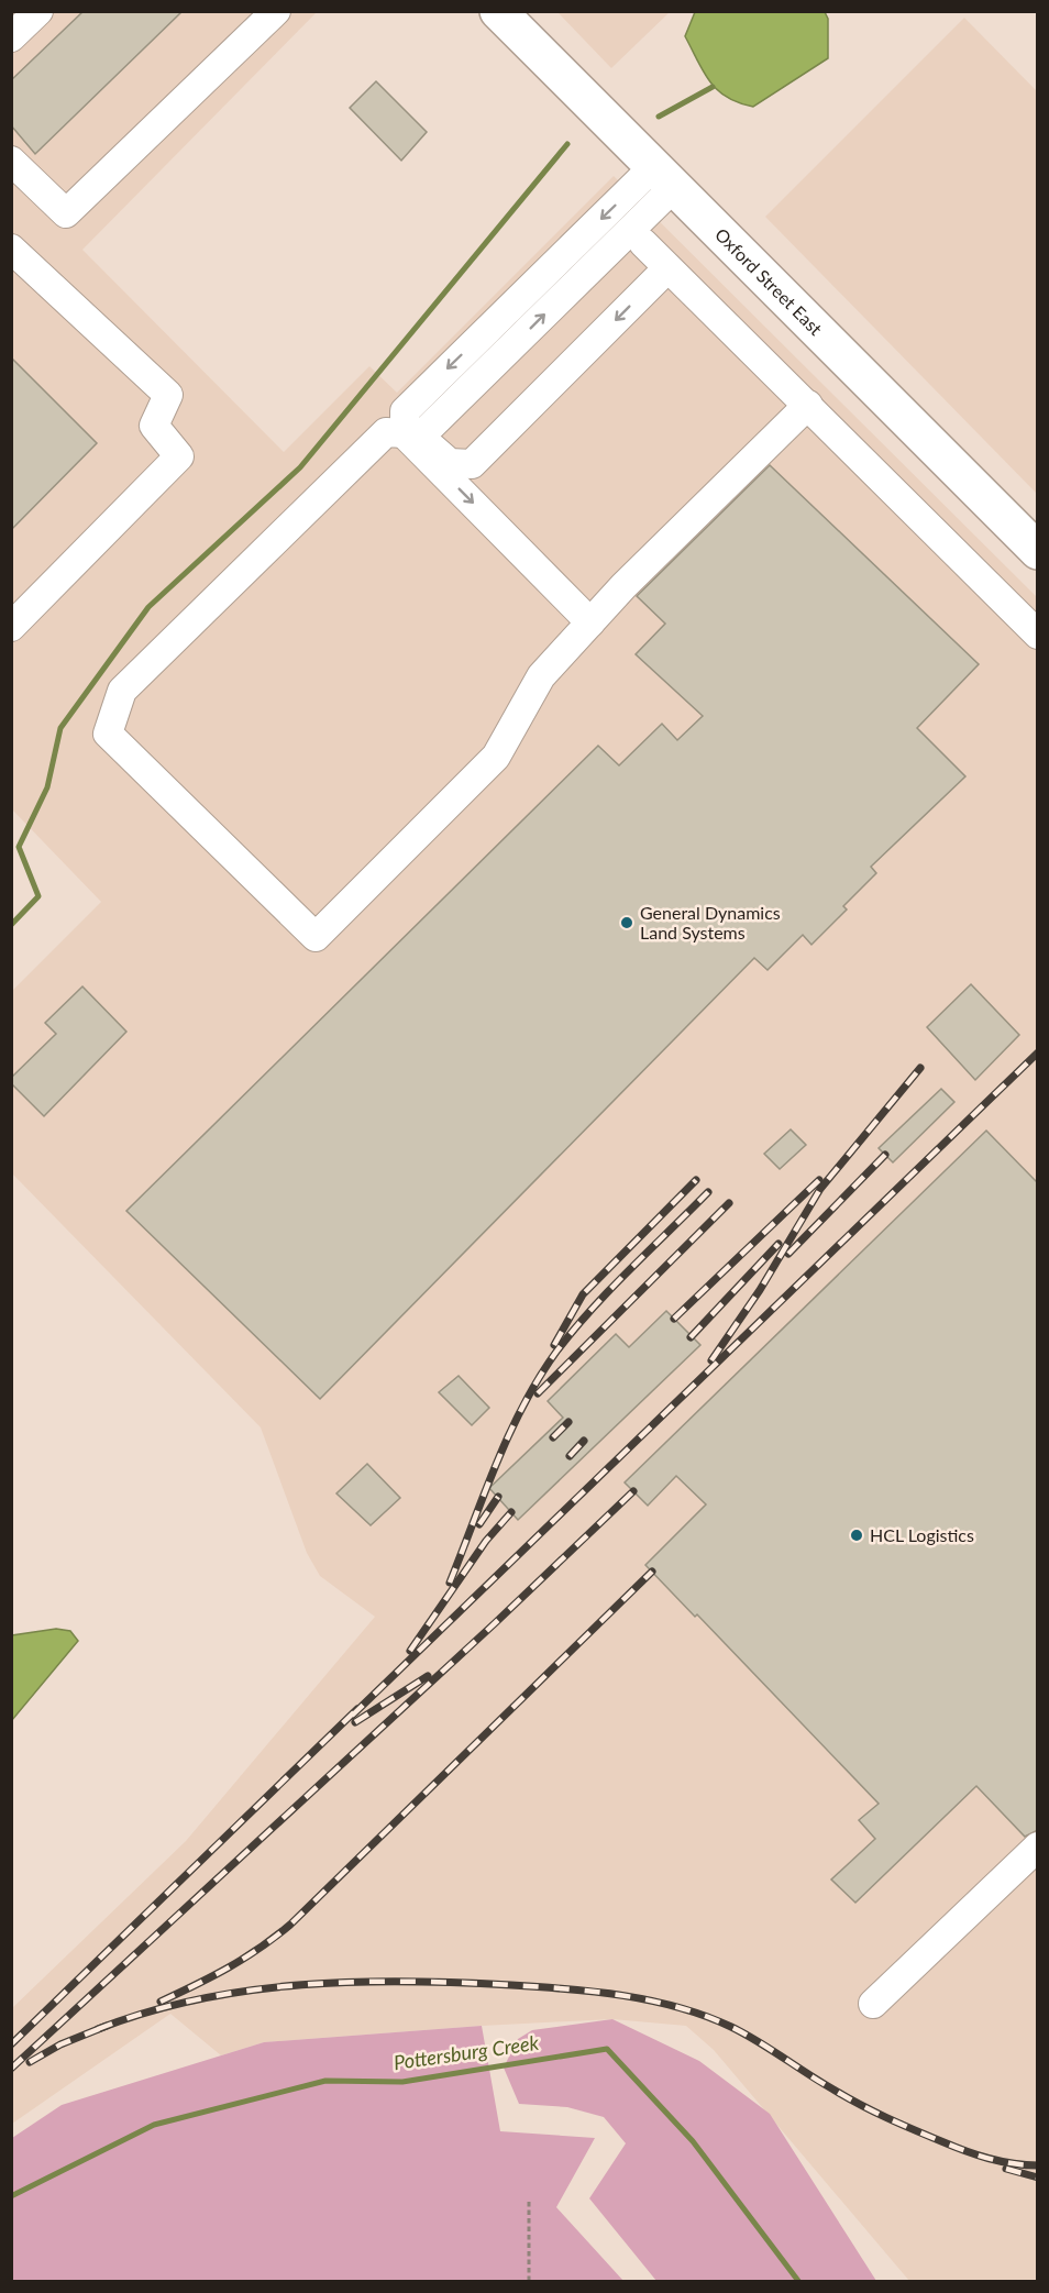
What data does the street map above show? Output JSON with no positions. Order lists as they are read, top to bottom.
{
  "streets": {
    "main road": ["Oxford Street East"]
  },
  "water": ["Pottersburg Creek"],
  "places": ["General Dynamics Land Systems", "HCL Logistics"]
}
